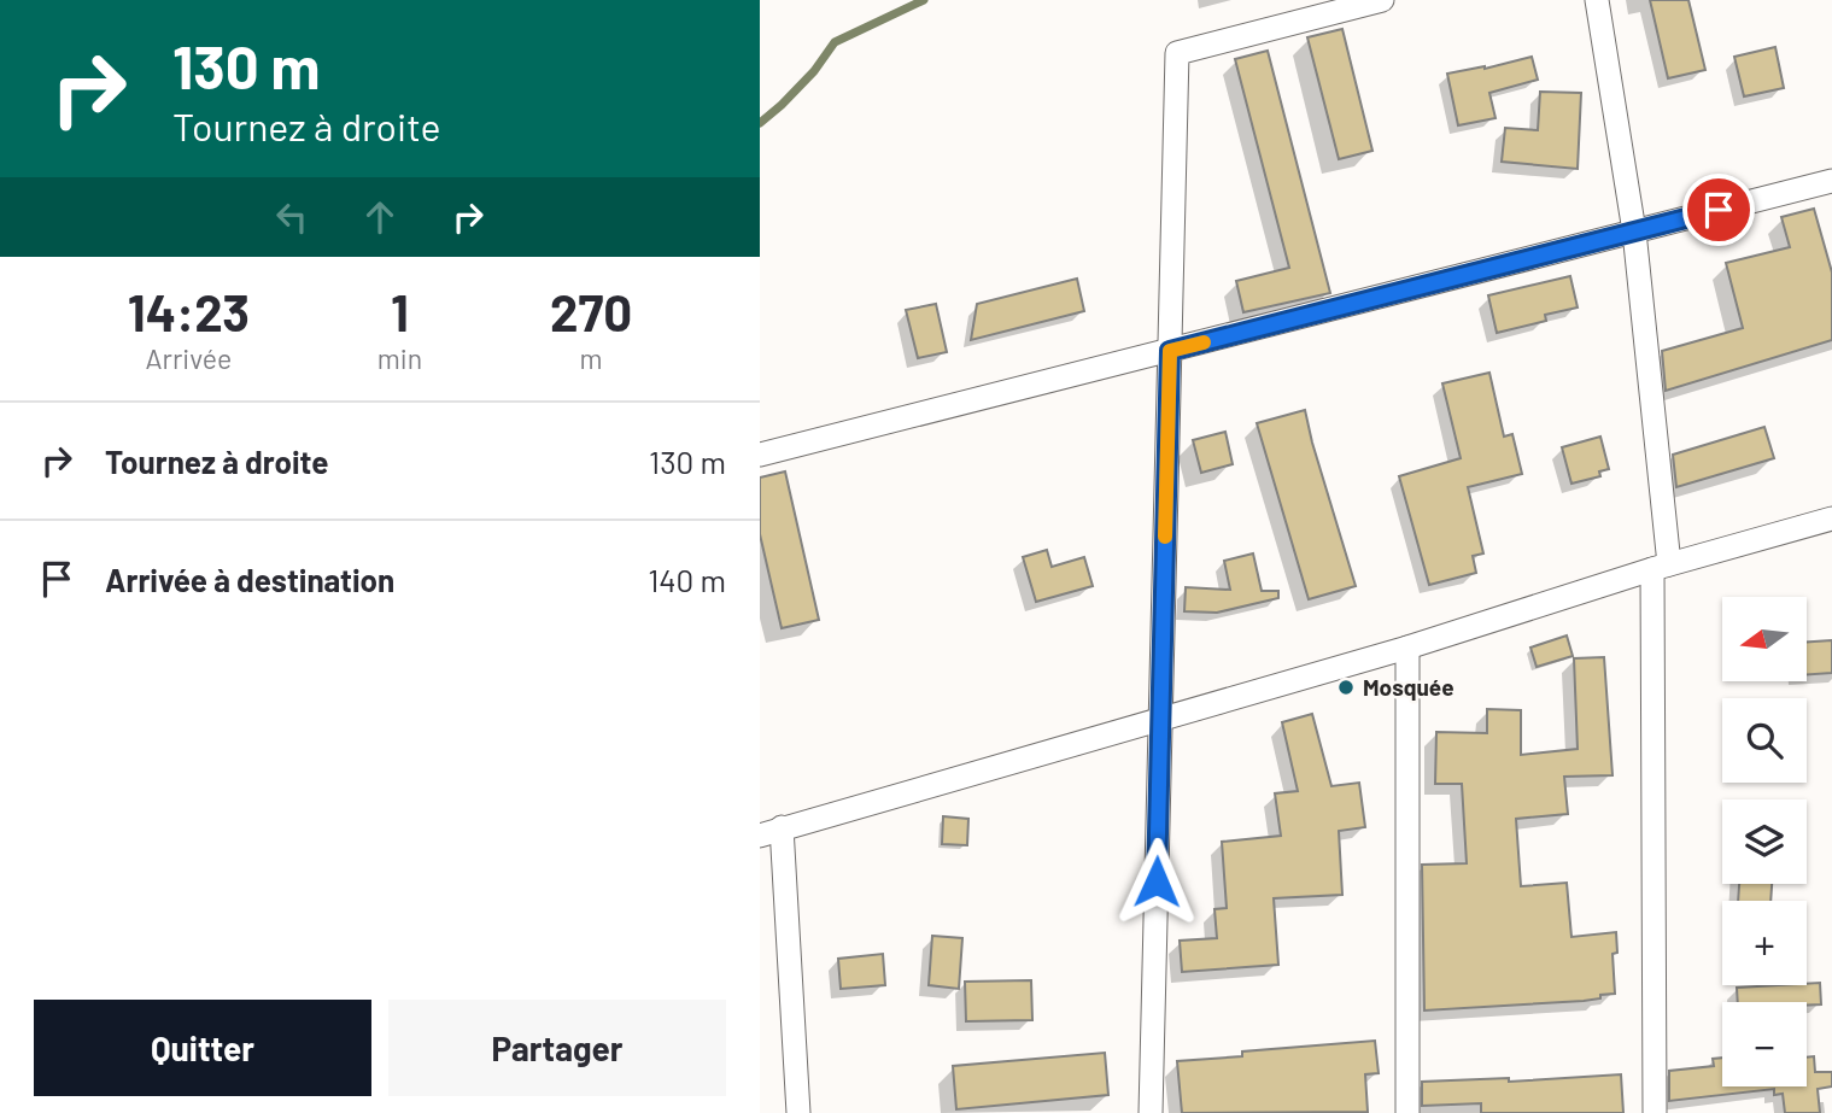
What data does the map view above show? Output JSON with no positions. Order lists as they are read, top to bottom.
{
  "places": ["Mosquée"],
  "north": "left",
  "page": {
    "turn": ["130 m", "Tournez à droite"],
    "eta": [
      "14:23",
      "Arrivée",
      "1",
      "min",
      "270",
      "m"
    ],
    "list": [
      {
        "name": "Tournez à droite",
        "value": "130 m"
      },
      {
        "name": "Arrivée à destination",
        "value": "140 m"
      }
    ],
    "map_buttons": ["+", "−"],
    "buttons": ["Quitter", "Partager"]
  }
}
